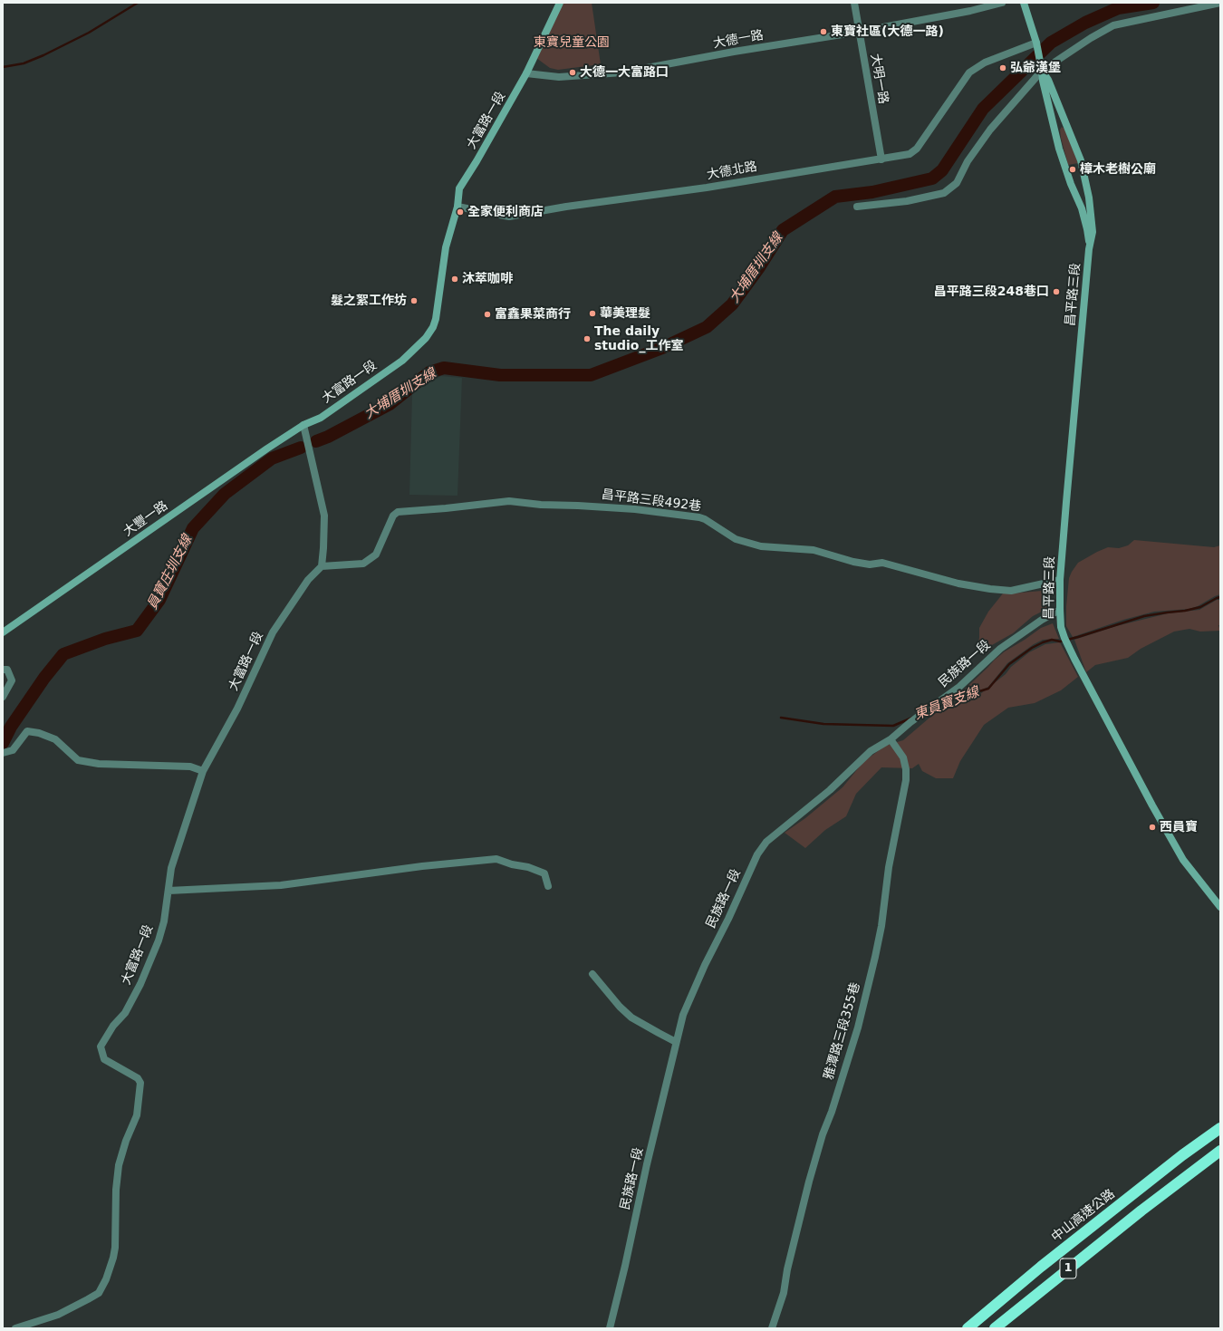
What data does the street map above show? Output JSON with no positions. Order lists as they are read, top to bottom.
{
  "streets": {
    "highway": ["中山高速公路", "1"],
    "street": [
      "大德一路",
      "大明一路",
      "大富路一段",
      "大德北路",
      "昌平路三段",
      "昌平路三段492巷",
      "大豐一路",
      "民族路一段",
      "雅潭路三段355巷"
    ]
  },
  "crossings": [
    ["大德一路", "大明一路"],
    ["大德一路", "大富路一段"],
    ["大明一路", "大德北路"],
    ["大富路一段", "大德北路"],
    ["大富路一段", "昌平路三段492巷"],
    ["大富路一段", "大豐一路"],
    ["大德北路", "昌平路三段"],
    ["昌平路三段", "昌平路三段492巷"],
    ["昌平路三段", "民族路一段"],
    ["民族路一段", "雅潭路三段355巷"]
  ],
  "water": ["大埔厝圳支線", "員寶庄圳支線", "東員寶支線"],
  "parks": ["東寶兒童公園"],
  "places": [
    "東寶社區(大德一路)",
    "弘爺漢堡",
    "大德一大富路口",
    "樟木老樹公廟",
    "全家便利商店",
    "沐萃咖啡",
    "昌平路三段248巷口",
    "髮之絮工作坊",
    "華美理髮",
    "富鑫果菜商行",
    "The daily studio_工作室",
    "西員寶"
  ]
}
